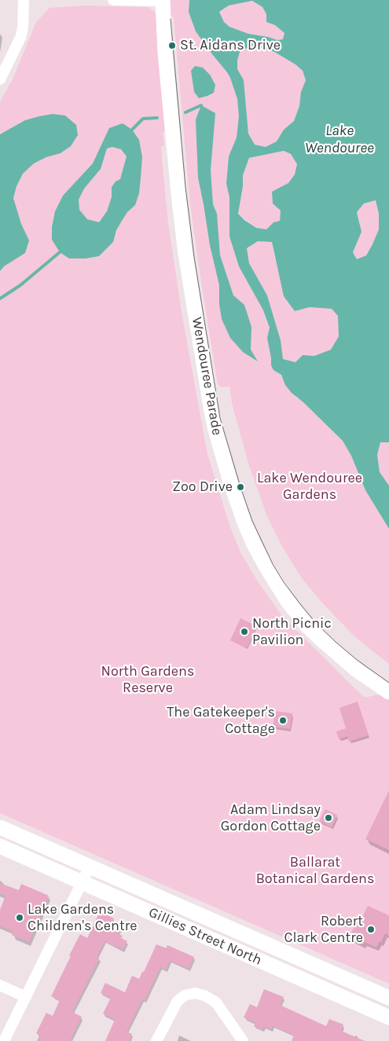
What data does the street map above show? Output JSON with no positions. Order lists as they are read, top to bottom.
{
  "streets": {
    "main road": ["Wendouree Parade", "Gillies Street North"]
  },
  "water": ["Lake Wendouree"],
  "parks": ["Lake Wendouree Gardens", "North Gardens Reserve", "Ballarat Botanical Gardens"],
  "places": [
    "St. Aidans Drive",
    "Zoo Drive",
    "North Picnic Pavilion",
    "The Gatekeeper's Cottage",
    "Adam Lindsay Gordon Cottage",
    "Lake Gardens Children's Centre",
    "Robert Clark Centre"
  ]
}
